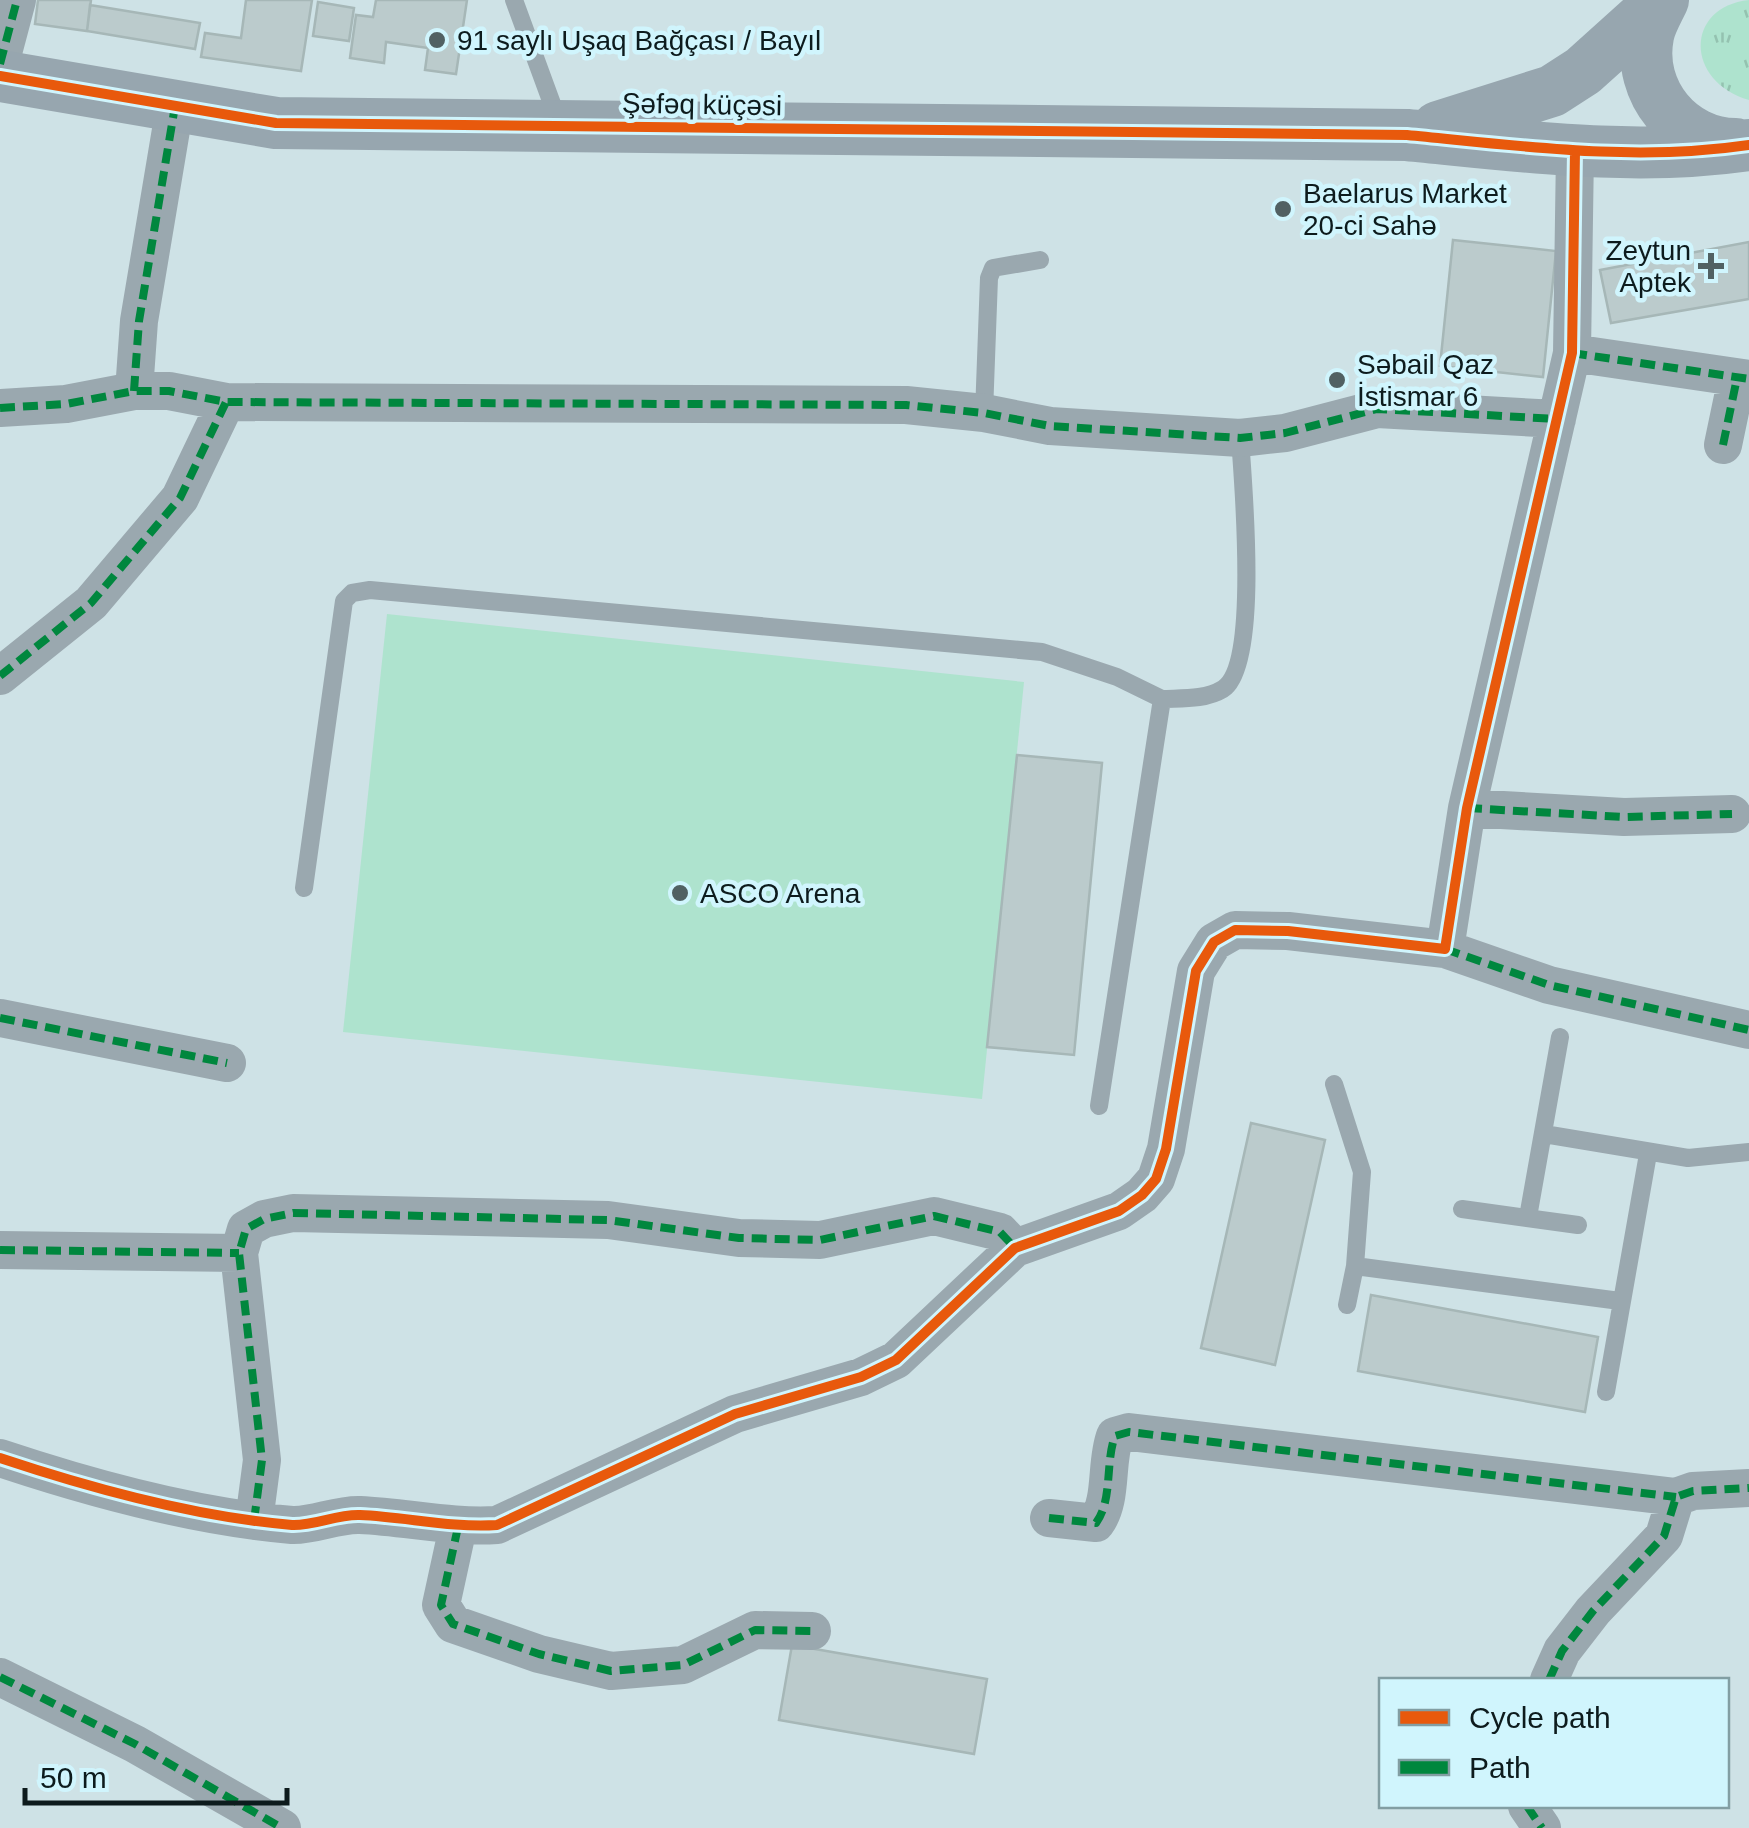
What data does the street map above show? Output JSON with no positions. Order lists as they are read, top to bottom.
{
  "streets": {
    "street": ["Şəfəq küçəsi"]
  },
  "places": {
    "other": [
      "91 saylı Uşaq Bağçası / Bayıl",
      "Baelarus Market 20-ci Sahə",
      "Səbail Qaz İstismar 6",
      "ASCO Arena"
    ],
    "health": ["Zeytun Aptek"]
  },
  "legend": ["Cycle path", "Path"],
  "scale_bar": "50 m"
}
